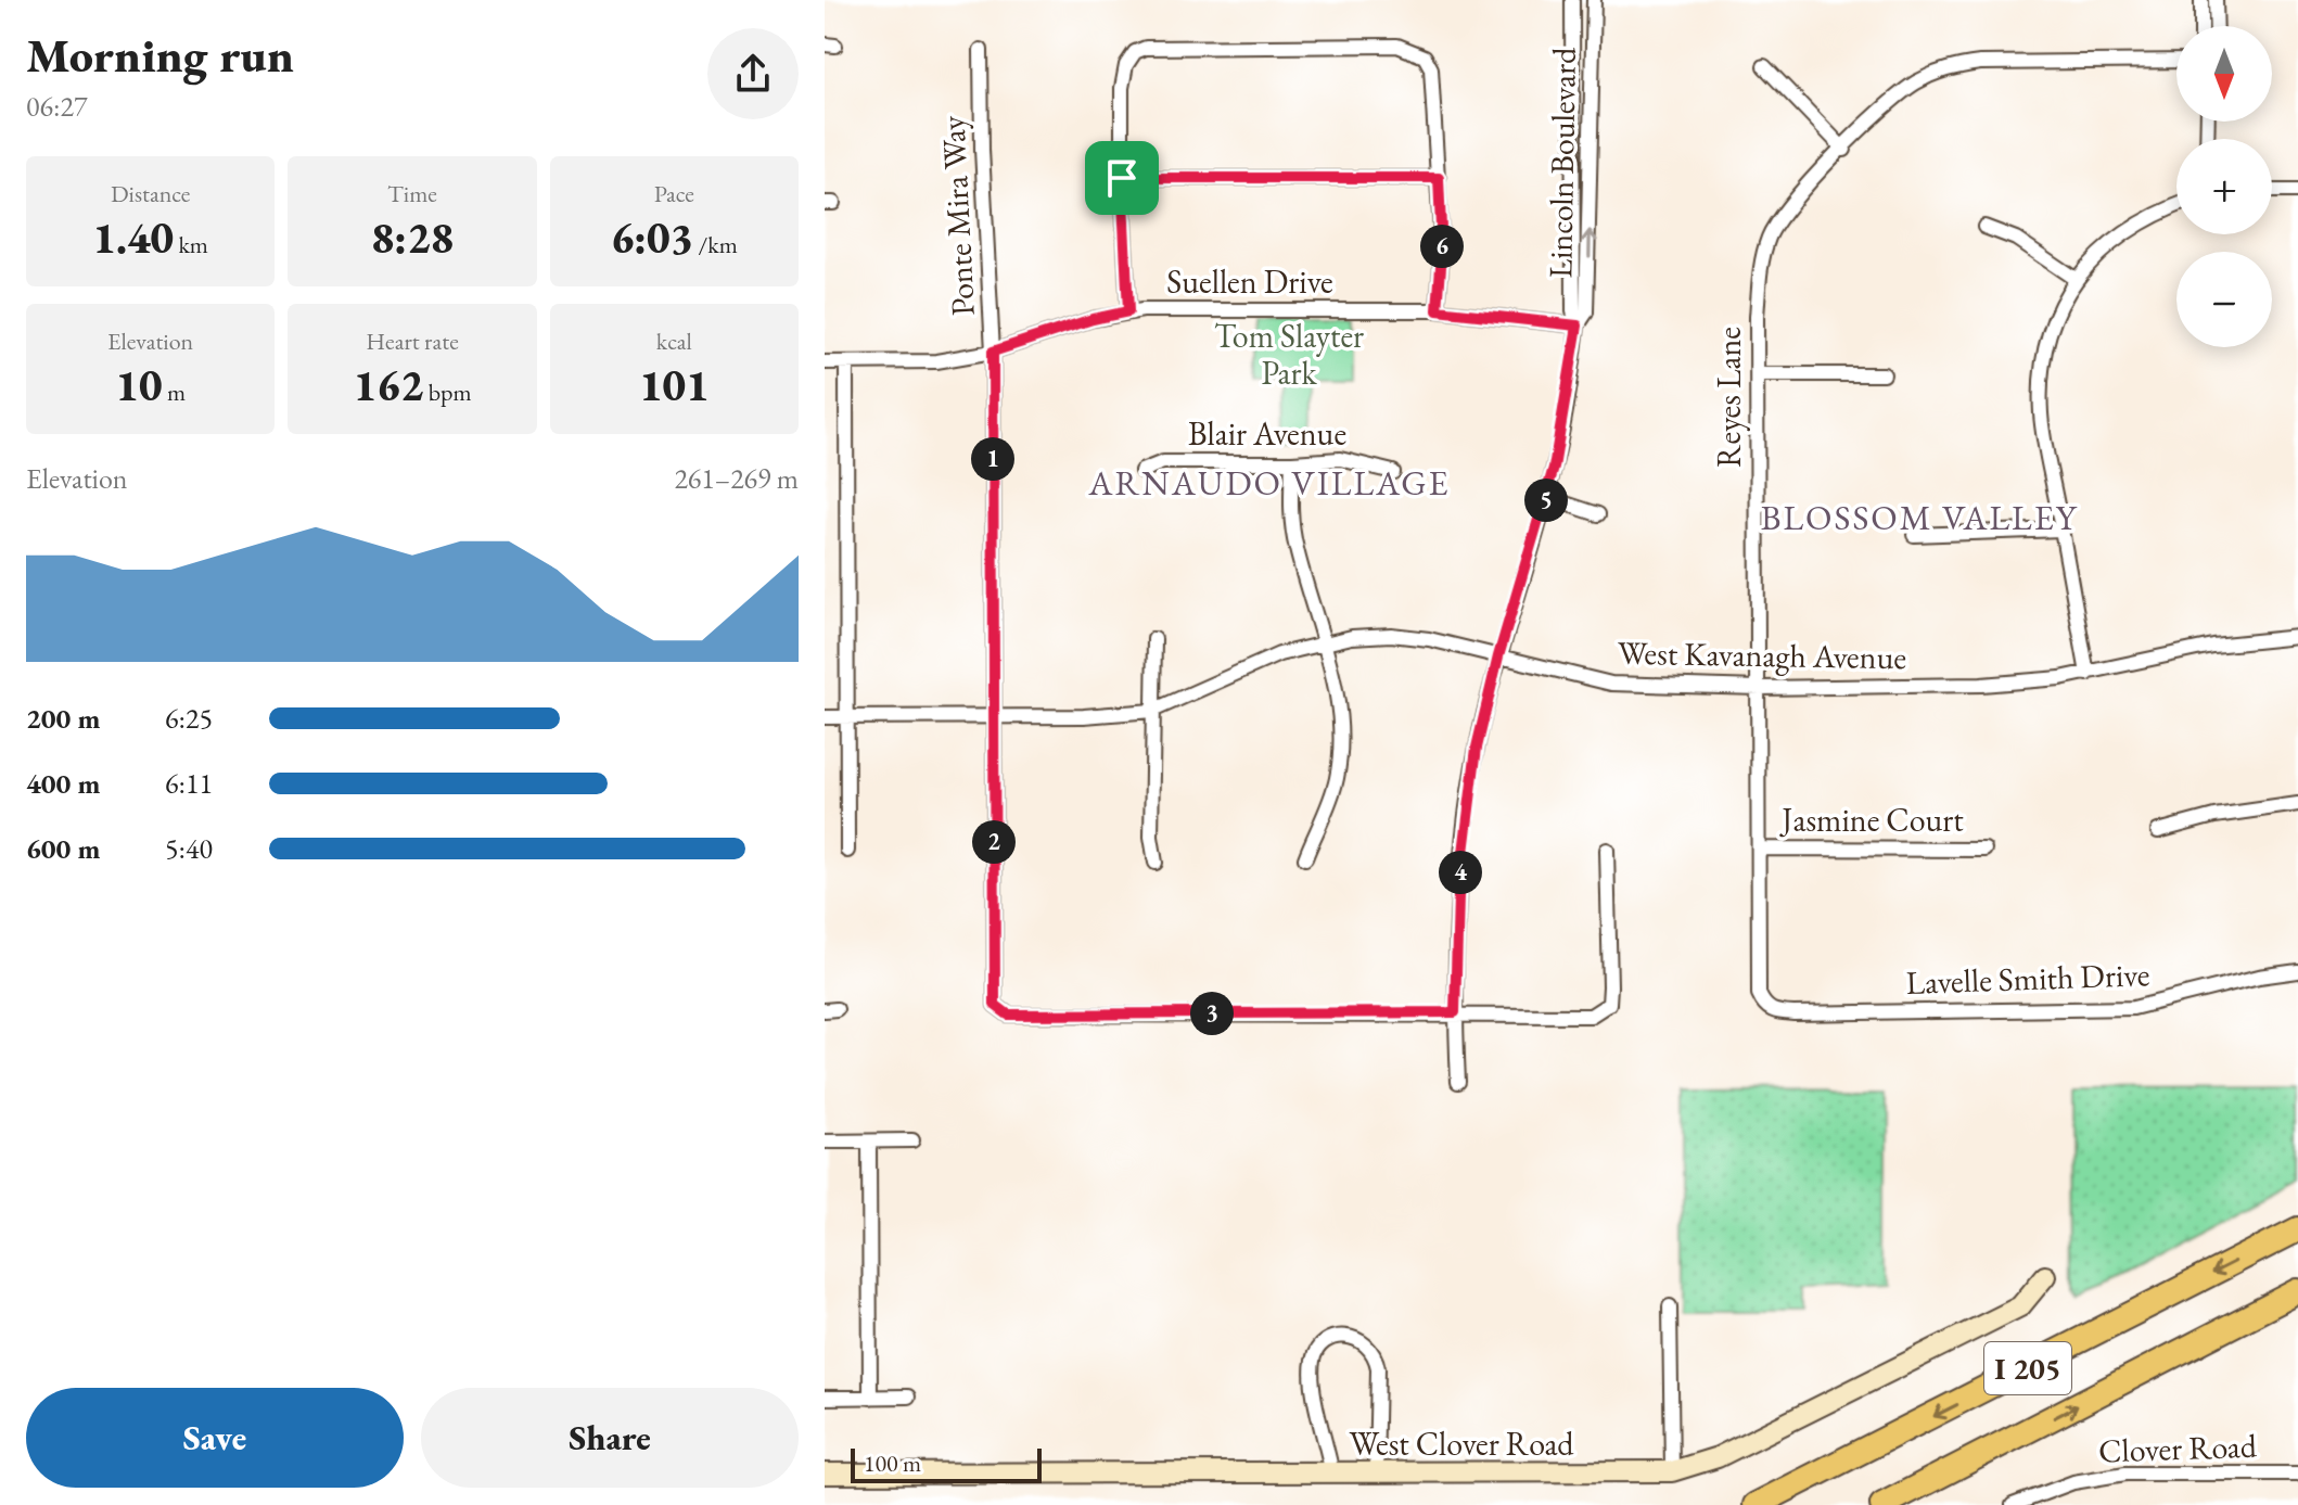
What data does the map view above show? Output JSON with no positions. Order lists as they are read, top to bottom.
{
  "streets": {
    "highway": ["I 205"],
    "street": [
      "Lincoln Boulevard",
      "Ponte Mira Way",
      "Suellen Drive",
      "Reyes Lane",
      "Blair Avenue",
      "West Kavanagh Avenue",
      "Jasmine Court",
      "Lavelle Smith Drive",
      "West Clover Road",
      "Clover Road"
    ]
  },
  "crossings": [
    ["Lincoln Boulevard", "Ponte Mira Way"],
    ["Lincoln Boulevard", "Suellen Drive"],
    ["Lincoln Boulevard", "West Kavanagh Avenue"],
    ["Ponte Mira Way", "Suellen Drive"],
    ["Ponte Mira Way", "West Kavanagh Avenue"],
    ["Reyes Lane", "West Kavanagh Avenue"],
    ["Reyes Lane", "Jasmine Court"],
    ["Reyes Lane", "Lavelle Smith Drive"]
  ],
  "districts": ["ARNAUDO VILLAGE", "BLOSSOM VALLEY"],
  "parks": ["Tom Slayter Park"],
  "scale_bar": "100 m",
  "north": "bottom",
  "page": {
    "heading": ["Morning run", "06:27"],
    "map_buttons": ["+", "−"],
    "stats": [
      ["Distance", "1.40 km"],
      ["Time", "8:28"],
      ["Pace", "6:03 /km"],
      ["Elevation", "10 m"],
      ["Heart rate", "162 bpm"],
      ["kcal", "101"]
    ],
    "pins": [
      "6",
      "1",
      "5",
      "2",
      "4",
      "3"
    ],
    "chart": ["Elevation", "261–269 m"],
    "list": [
      {
        "name": "200 m",
        "note": "6:25"
      },
      {
        "name": "400 m",
        "note": "6:11"
      },
      {
        "name": "600 m",
        "note": "5:40"
      }
    ],
    "buttons": ["Save", "Share"],
    "scale": "100 m"
  }
}
